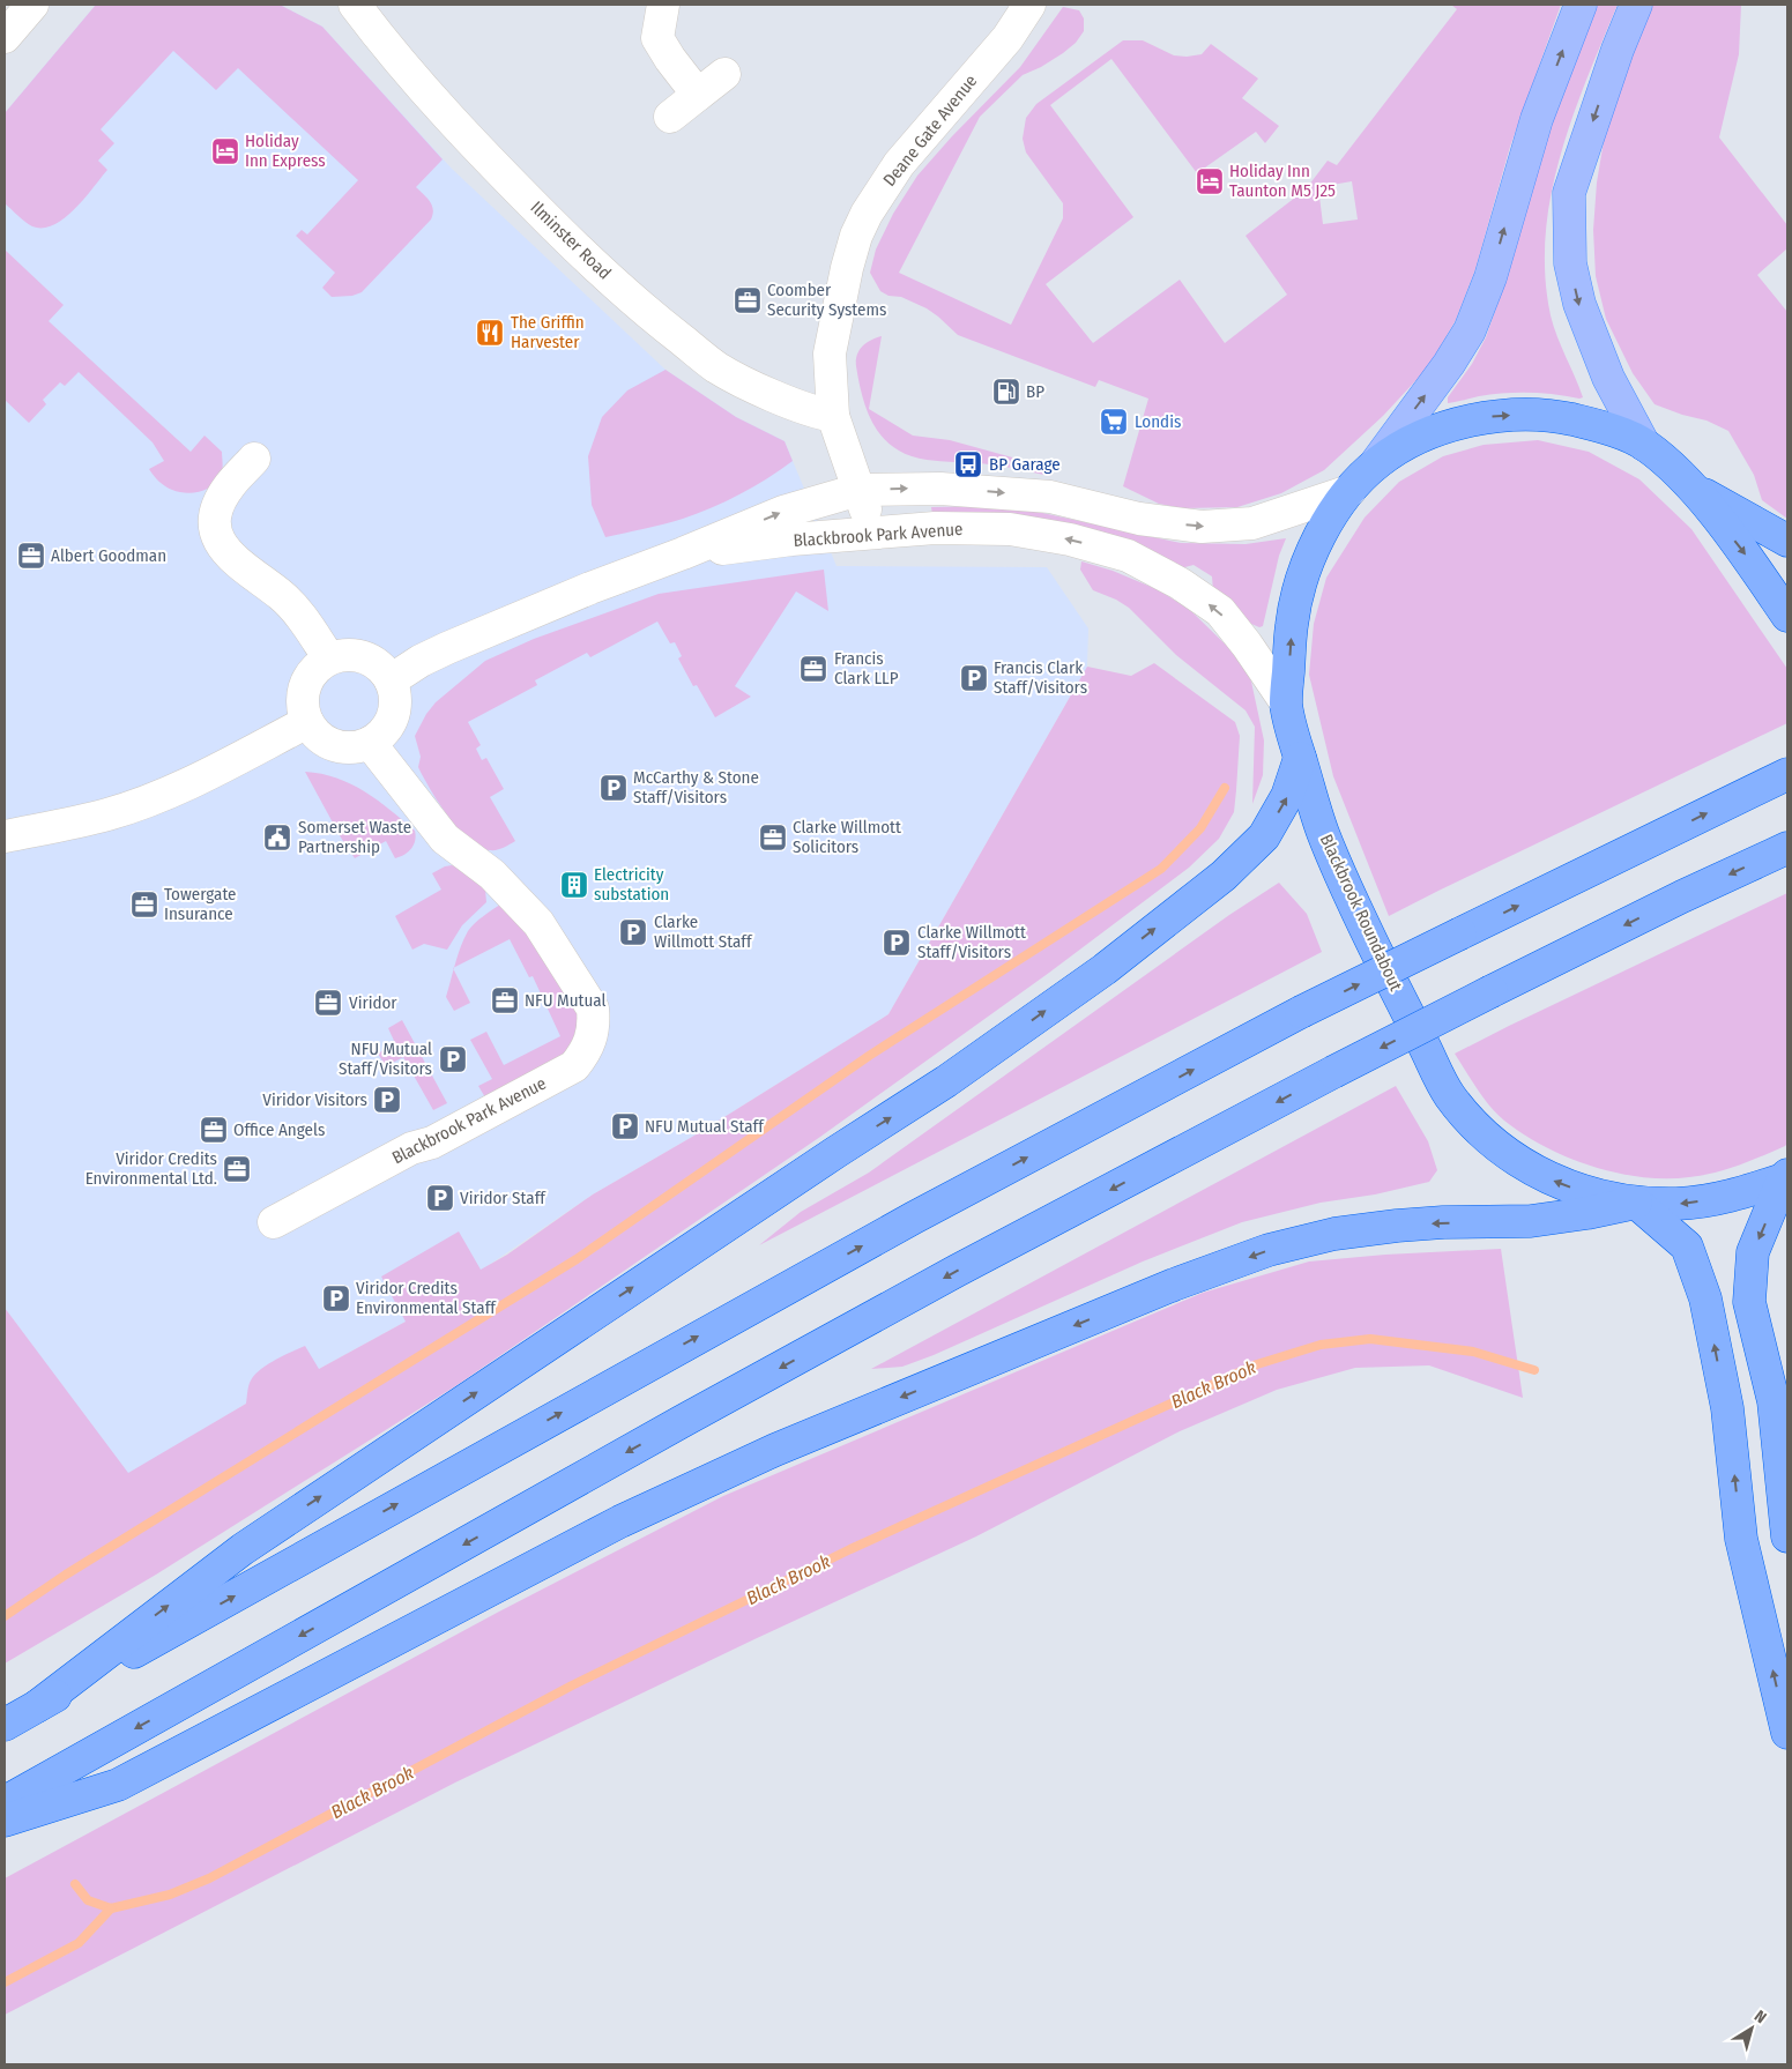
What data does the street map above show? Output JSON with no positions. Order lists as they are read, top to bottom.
{
  "streets": {
    "highway": ["Blackbrook Roundabout"],
    "street": ["Deane Gate Avenue", "Ilminster Road", "Blackbrook Park Avenue"]
  },
  "crossings": [
    ["Deane Gate Avenue", "Ilminster Road"],
    ["Deane Gate Avenue", "Blackbrook Park Avenue"],
    ["Blackbrook Park Avenue", "Blackbrook Roundabout"]
  ],
  "water": ["Black Brook"],
  "places": {
    "hotel": ["Holiday Inn Express", "Holiday Inn Taunton M5 J25"],
    "office": [
      "Coomber Security Systems",
      "Albert Goodman",
      "Francis Clark LLP",
      "Clarke Willmott Solicitors",
      "Towergate Insurance",
      "NFU Mutual",
      "Viridor",
      "Office Angels",
      "Viridor Credits Environmental Ltd."
    ],
    "restaurant": ["The Griffin Harvester"],
    "fuel station": ["BP"],
    "supermarket": ["Londis"],
    "bus stop": ["BP Garage"],
    "parking": [
      "Francis Clark Staff/Visitors",
      "McCarthy & Stone Staff/Visitors",
      "Clarke Willmott Staff",
      "Clarke Willmott Staff/Visitors",
      "NFU Mutual Staff/Visitors",
      "Viridor Visitors",
      "NFU Mutual Staff",
      "Viridor Staff",
      "Viridor Credits Environmental Staff"
    ],
    "public building": ["Somerset Waste Partnership"],
    "building": ["Electricity substation"]
  },
  "north": "top right"
}
